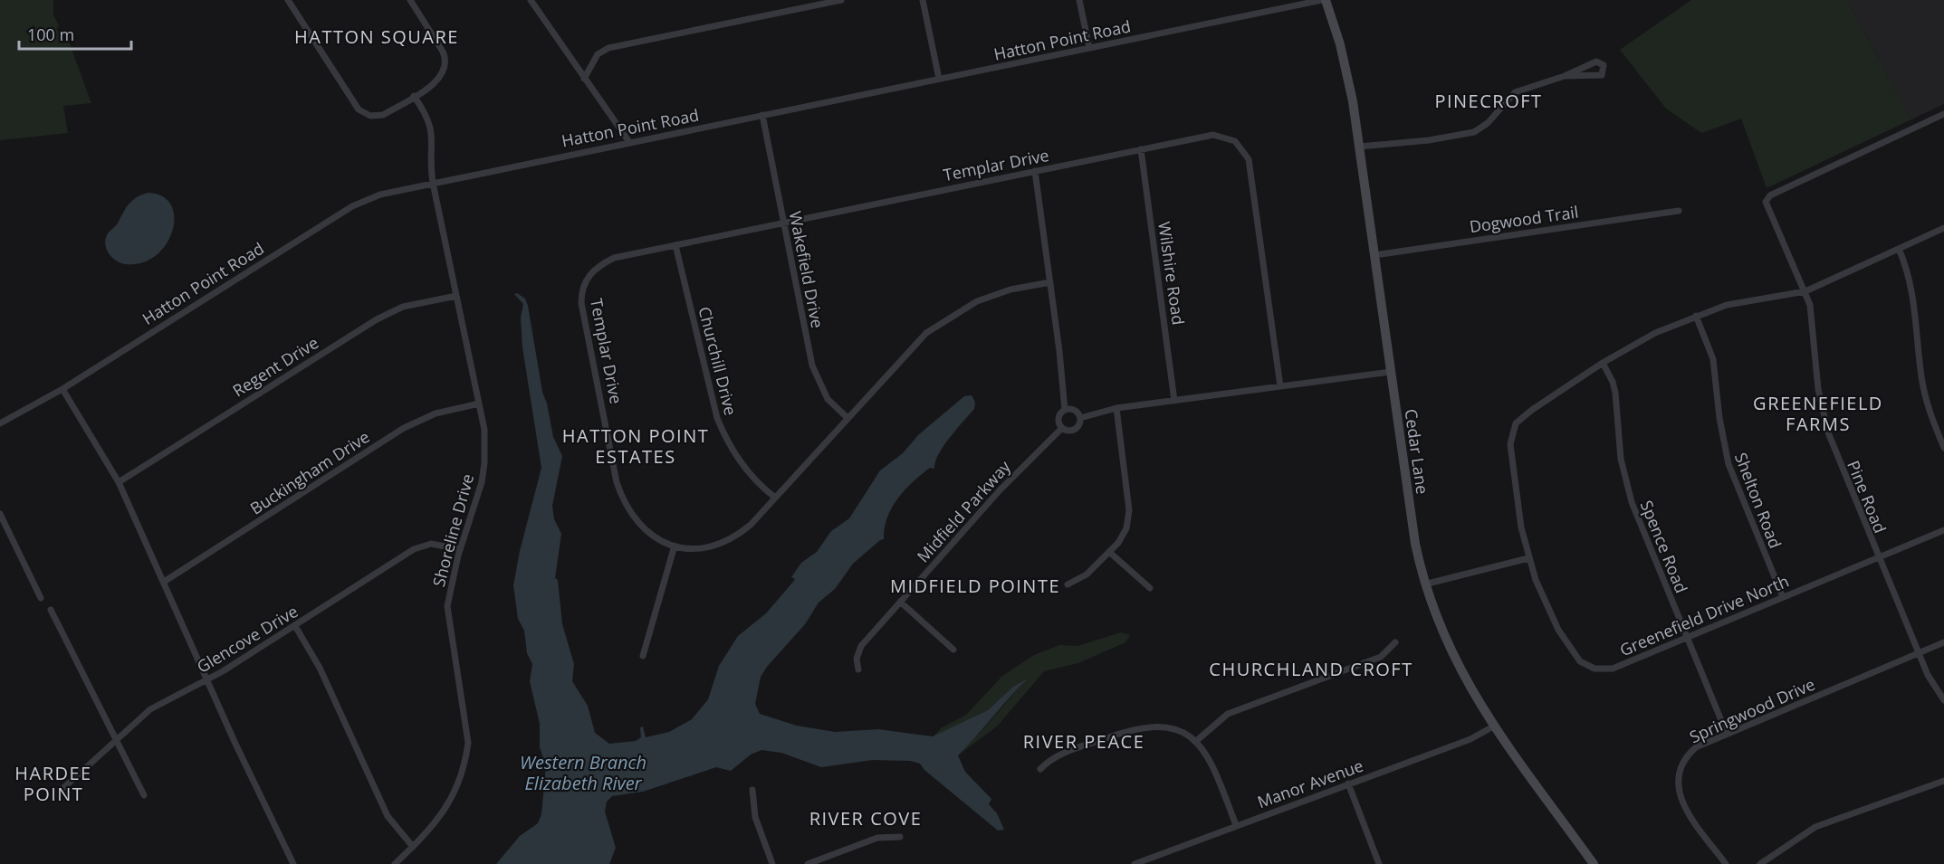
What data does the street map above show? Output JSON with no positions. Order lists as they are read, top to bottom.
{
  "streets": {
    "main road": ["Cedar Lane"],
    "street": [
      "Hatton Point Road",
      "Templar Drive",
      "Dogwood Trail",
      "Wakefield Drive",
      "Wilshire Road",
      "Churchill Drive",
      "Regent Drive",
      "Buckingham Drive",
      "Pine Road",
      "Shelton Road",
      "Midfield Parkway",
      "Shoreline Drive",
      "Spence Road",
      "Greenefield Drive North",
      "Glencove Drive",
      "Springwood Drive",
      "Manor Avenue"
    ]
  },
  "crossings": [
    ["Hatton Point Road", "Wakefield Drive"],
    ["Hatton Point Road", "Cedar Lane"],
    ["Hatton Point Road", "Shoreline Drive"],
    ["Templar Drive", "Wakefield Drive"],
    ["Templar Drive", "Wilshire Road"],
    ["Templar Drive", "Churchill Drive"],
    ["Dogwood Trail", "Cedar Lane"],
    ["Regent Drive", "Shoreline Drive"],
    ["Cedar Lane", "Manor Avenue"],
    ["Buckingham Drive", "Shoreline Drive"],
    ["Pine Road", "Greenefield Drive North"],
    ["Pine Road", "Springwood Drive"],
    ["Shelton Road", "Greenefield Drive North"],
    ["Shoreline Drive", "Glencove Drive"],
    ["Spence Road", "Greenefield Drive North"],
    ["Spence Road", "Springwood Drive"]
  ],
  "districts": [
    "HATTON SQUARE",
    "PINECROFT",
    "GREENEFIELD FARMS",
    "HATTON POINT ESTATES",
    "MIDFIELD POINTE",
    "CHURCHLAND CROFT",
    "RIVER PEACE",
    "HARDEE POINT",
    "RIVER COVE"
  ],
  "water": ["Western Branch Elizabeth River"],
  "scale_bar": "100 m"
}
